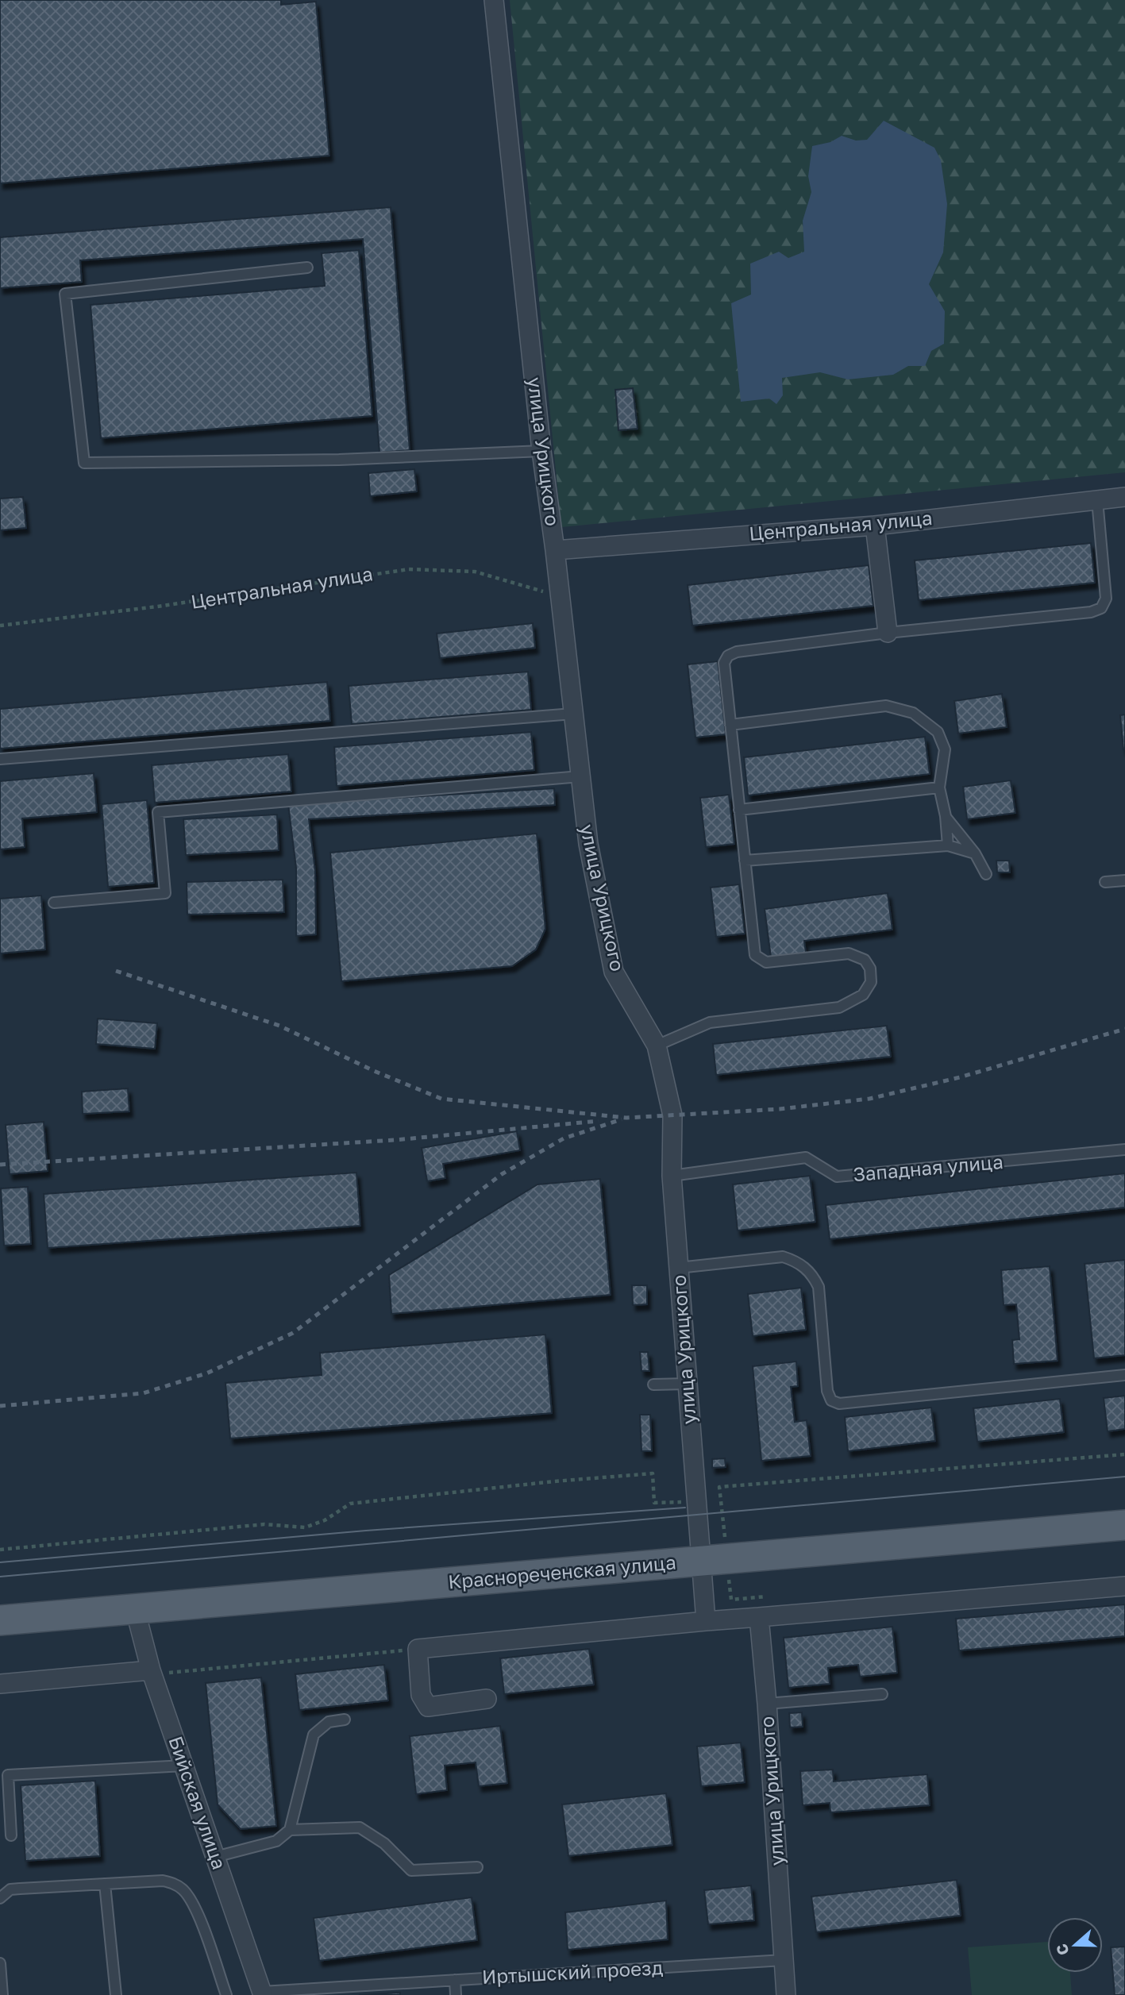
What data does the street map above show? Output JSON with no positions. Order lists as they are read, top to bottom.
{
  "streets": {
    "main road": ["Краснореченская улица"],
    "street": ["улица Урицкого", "Центральная улица", "Бийская улица"],
    "lane": ["Западная улица", "Иртышский проезд"]
  },
  "crossings": [
    ["улица Урицкого", "Центральная улица"],
    ["улица Урицкого", "Западная улица"],
    ["улица Урицкого", "Краснореченская улица"],
    ["улица Урицкого", "Иртышский проезд"],
    ["Краснореченская улица", "Бийская улица"],
    ["Бийская улица", "Иртышский проезд"]
  ],
  "north": "left"
}
